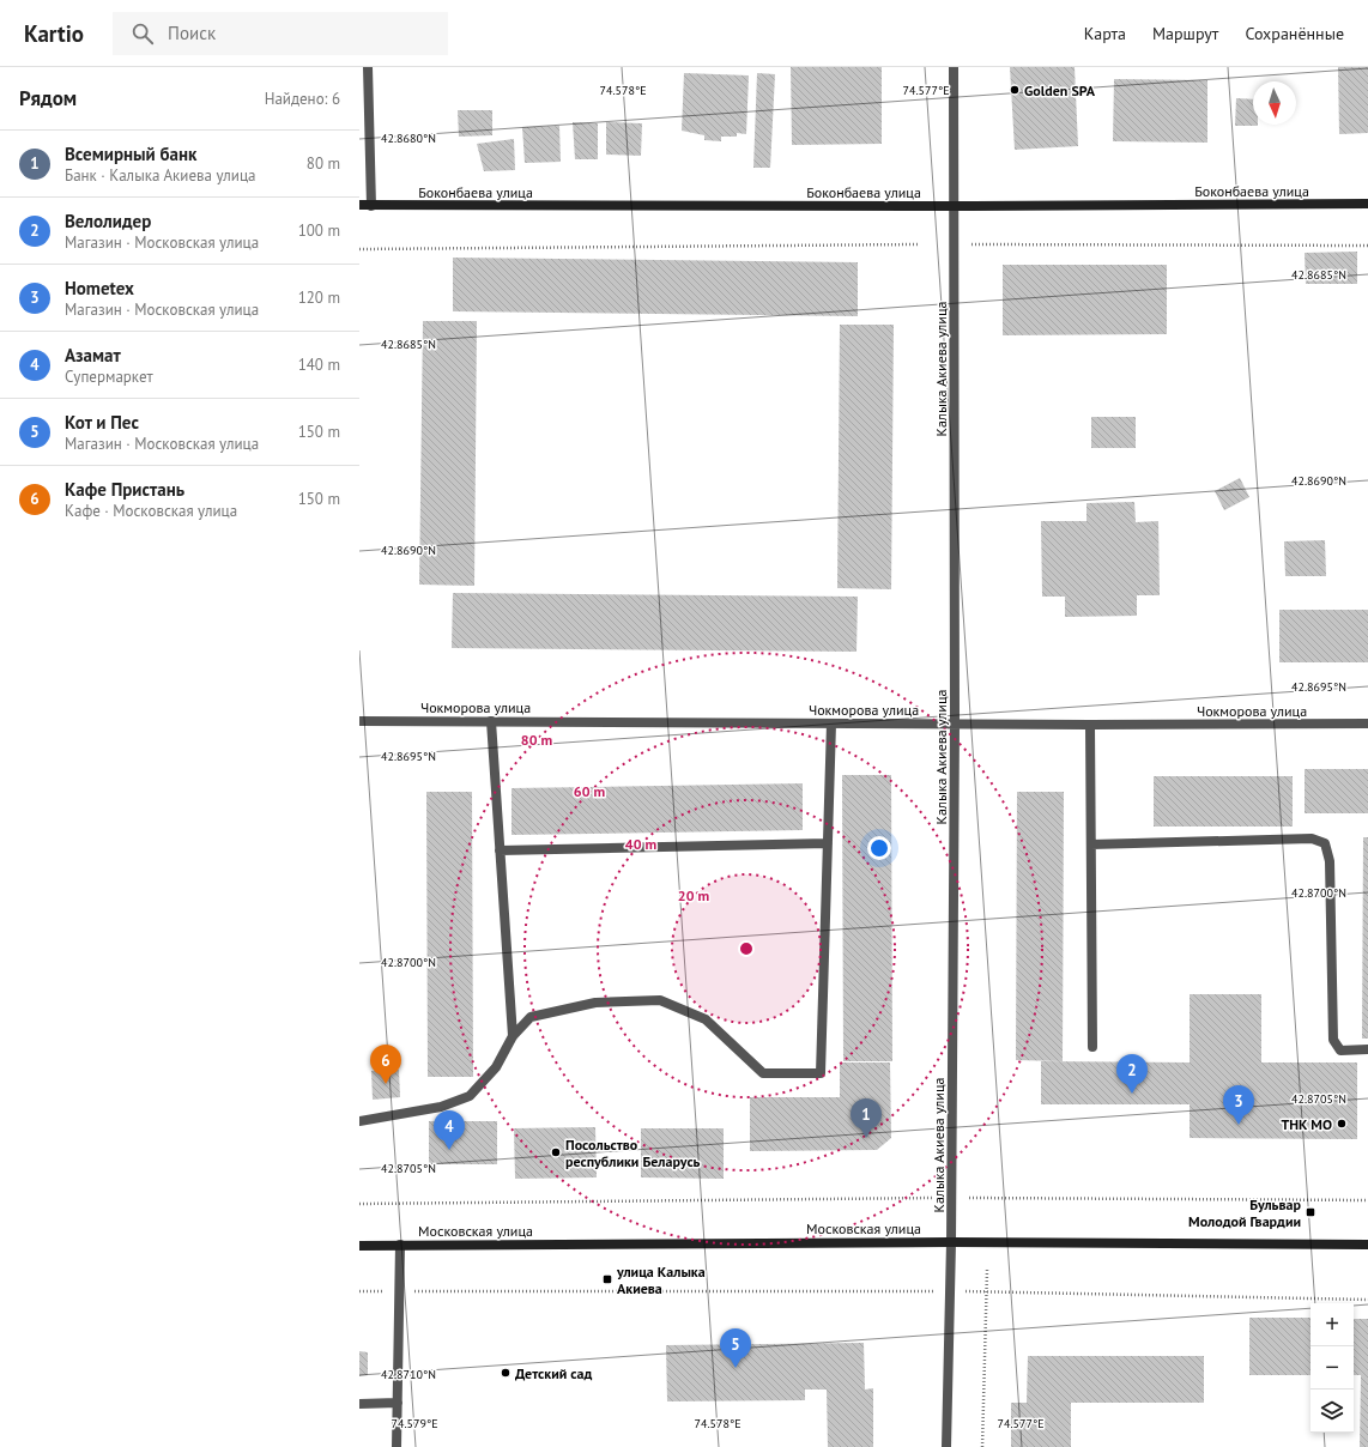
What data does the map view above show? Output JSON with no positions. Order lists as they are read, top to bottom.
{
  "streets": {
    "main road": ["Боконбаева улица", "Московская улица"],
    "street": ["Калыка Акиева улица", "Чокморова улица"]
  },
  "crossings": [
    ["Боконбаева улица", "Калыка Акиева улица"],
    ["Калыка Акиева улица", "Чокморова улица"],
    ["Калыка Акиева улица", "Московская улица"]
  ],
  "places": {
    "other": [
      "Golden SPA",
      "ТНК МО",
      "Посольство республики Беларусь",
      "Детский сад"
    ],
    "transit": ["Бульвар Молодой Гвардии", "улица Калыка Акиева"]
  },
  "north": "bottom",
  "page": {
    "header": "Kartio",
    "search": "Поиск",
    "nav": ["Карта", "Маршрут", "Сохранённые"],
    "heading": ["Рядом", "Найдено: 6"],
    "list": [
      {
        "mark": "1",
        "name": "Всемирный банк",
        "note": "Банк · Калыка Акиева улица",
        "value": "80 m"
      },
      {
        "mark": "2",
        "name": "Велолидер",
        "note": "Магазин · Московская улица",
        "value": "100 m"
      },
      {
        "mark": "3",
        "name": "Hometex",
        "note": "Магазин · Московская улица",
        "value": "120 m"
      },
      {
        "mark": "4",
        "name": "Азамат",
        "note": "Супермаркет",
        "value": "140 m"
      },
      {
        "mark": "5",
        "name": "Кот и Пес",
        "note": "Магазин · Московская улица",
        "value": "150 m"
      },
      {
        "mark": "6",
        "name": "Кафе Пристань",
        "note": "Кафе · Московская улица",
        "value": "150 m"
      }
    ],
    "pins": [
      "6",
      "2",
      "3",
      "1",
      "4",
      "5"
    ],
    "map_buttons": ["+", "−"]
  },
  "coordinates": [
    "74.578°E",
    "74.577°E",
    "42.8680°N",
    "42.8685°N",
    "42.8690°N",
    "42.8695°N",
    "42.8700°N",
    "42.8705°N",
    "42.8710°N",
    "74.579°E"
  ],
  "rings": [
    "80 m",
    "60 m",
    "40 m",
    "20 m"
  ]
}
